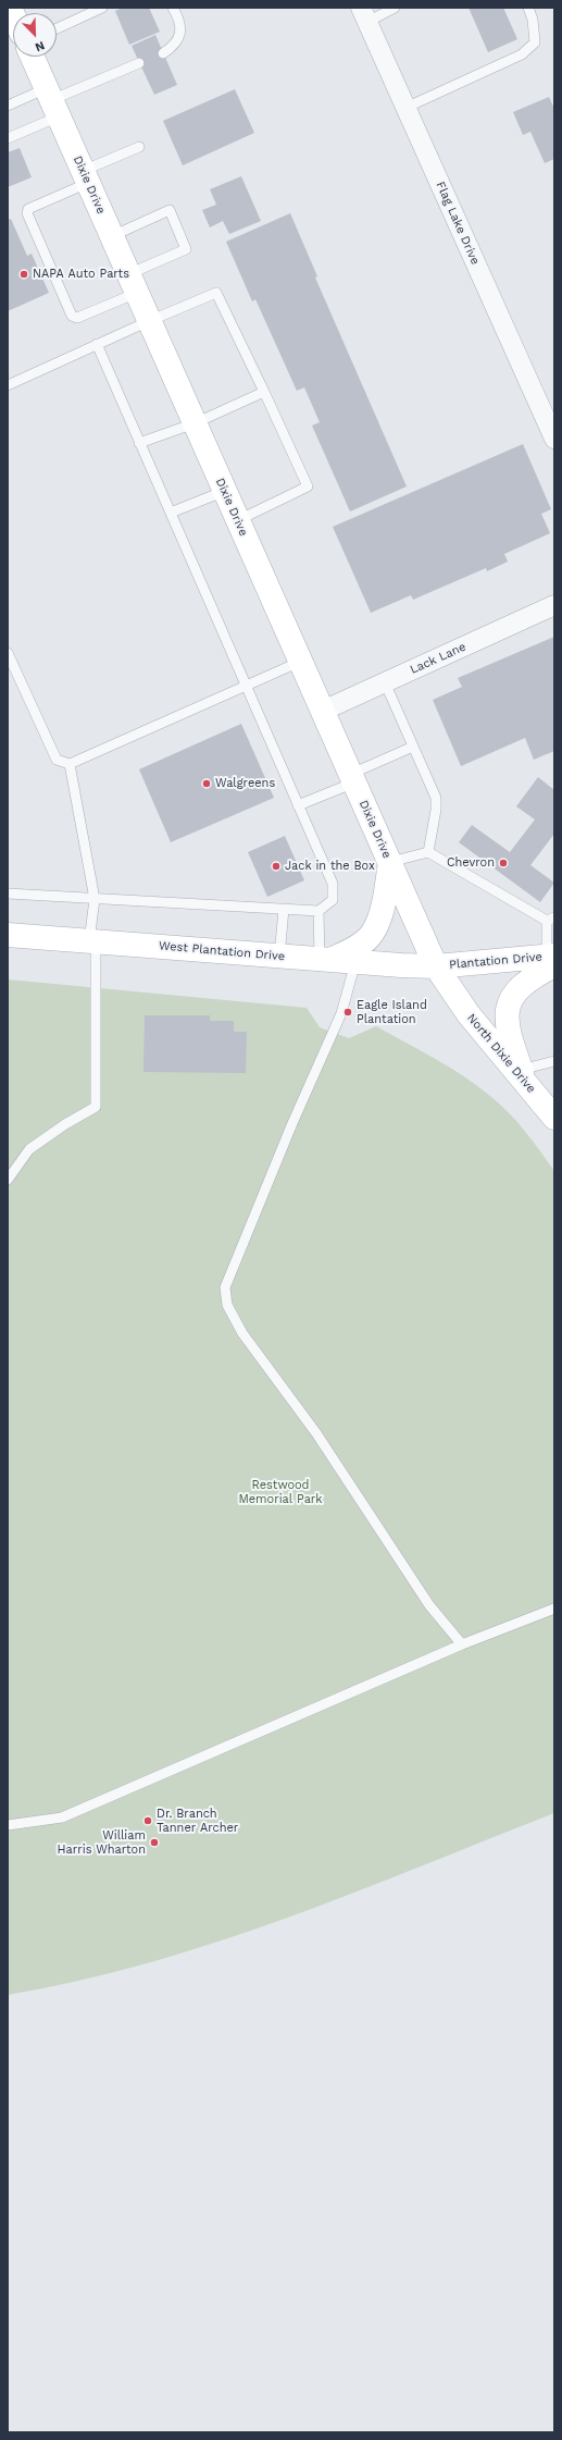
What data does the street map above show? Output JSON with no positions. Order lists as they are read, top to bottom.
{
  "streets": {
    "main road": [
      "Dixie Drive",
      "West Plantation Drive",
      "Plantation Drive",
      "North Dixie Drive"
    ],
    "street": ["Flag Lake Drive", "Lack Lane"]
  },
  "crossings": [
    ["Dixie Drive", "Lack Lane"],
    ["Dixie Drive", "West Plantation Drive"],
    ["Dixie Drive", "Plantation Drive"],
    ["Dixie Drive", "North Dixie Drive"],
    ["West Plantation Drive", "Plantation Drive"],
    ["West Plantation Drive", "North Dixie Drive"],
    ["Plantation Drive", "North Dixie Drive"]
  ],
  "parks": ["Restwood Memorial Park"],
  "places": [
    "NAPA Auto Parts",
    "Walgreens",
    "Chevron",
    "Jack in the Box",
    "Eagle Island Plantation",
    "Dr. Branch Tanner Archer",
    "William Harris Wharton"
  ],
  "north": "bottom right"
}
